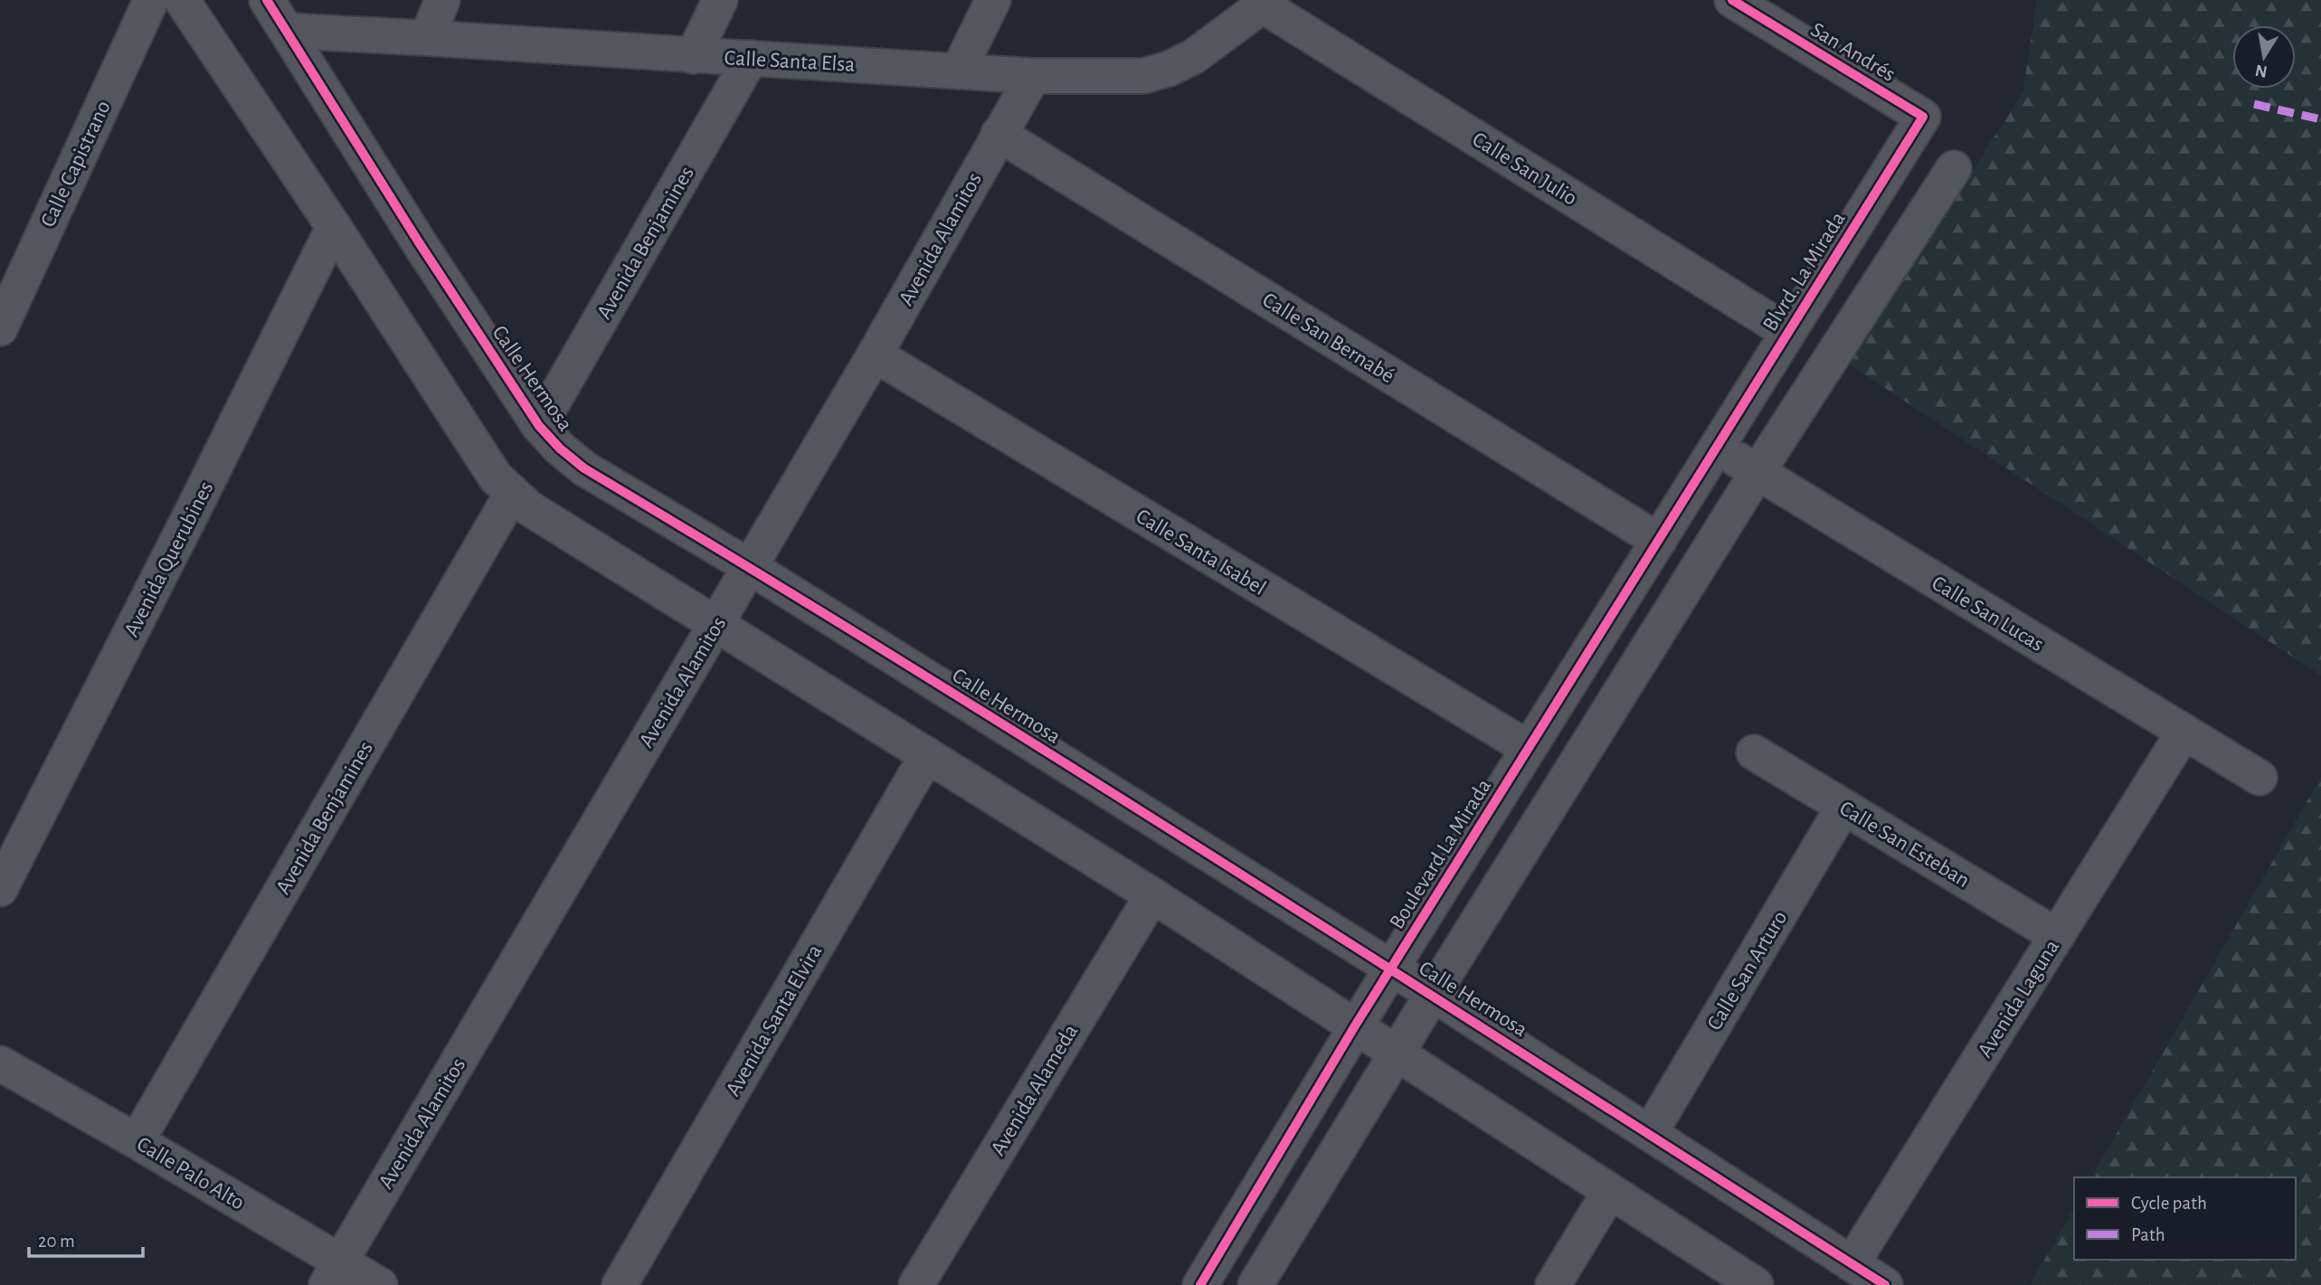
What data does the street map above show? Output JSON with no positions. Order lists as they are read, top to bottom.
{
  "streets": {
    "street": [
      "San Andrés",
      "Calle Santa Elsa",
      "Calle Capistrano",
      "Calle San Julio",
      "Avenida Alamitos",
      "Avenida Benjamines",
      "Blvrd. La Mirada",
      "Calle San Bernabé",
      "Calle Hermosa",
      "Calle Santa Isabel",
      "Avenida Querubines",
      "Calle San Lucas",
      "Calle San Esteban",
      "Boulevard La Mirada",
      "Calle San Arturo",
      "Avenida Laguna",
      "Avenida Santa Elvira",
      "Avenida Alameda",
      "Calle Palo Alto"
    ]
  },
  "crossings": [
    ["San Andrés", "Blvrd. La Mirada"],
    ["Calle Santa Elsa", "Calle San Julio"],
    ["Calle Santa Elsa", "Avenida Alamitos"],
    ["Calle Santa Elsa", "Avenida Benjamines"],
    ["Calle Santa Elsa", "Calle Hermosa"],
    ["Calle San Julio", "Blvrd. La Mirada"],
    ["Avenida Alamitos", "Calle San Bernabé"],
    ["Avenida Alamitos", "Calle Hermosa"],
    ["Avenida Alamitos", "Calle Santa Isabel"],
    ["Avenida Alamitos", "Calle Palo Alto"],
    ["Avenida Benjamines", "Calle Hermosa"],
    ["Avenida Benjamines", "Calle Palo Alto"],
    ["Blvrd. La Mirada", "Calle San Lucas"],
    ["Blvrd. La Mirada", "Boulevard La Mirada"],
    ["Calle San Bernabé", "Boulevard La Mirada"],
    ["Calle Hermosa", "Boulevard La Mirada"],
    ["Calle Hermosa", "Calle San Arturo"],
    ["Calle Hermosa", "Avenida Laguna"],
    ["Calle Santa Isabel", "Boulevard La Mirada"],
    ["Calle San Lucas", "Boulevard La Mirada"],
    ["Calle San Lucas", "Avenida Laguna"],
    ["Calle San Esteban", "Calle San Arturo"],
    ["Calle San Esteban", "Avenida Laguna"]
  ],
  "legend": ["Cycle path", "Path"],
  "scale_bar": "20 m",
  "north": "bottom"
}
